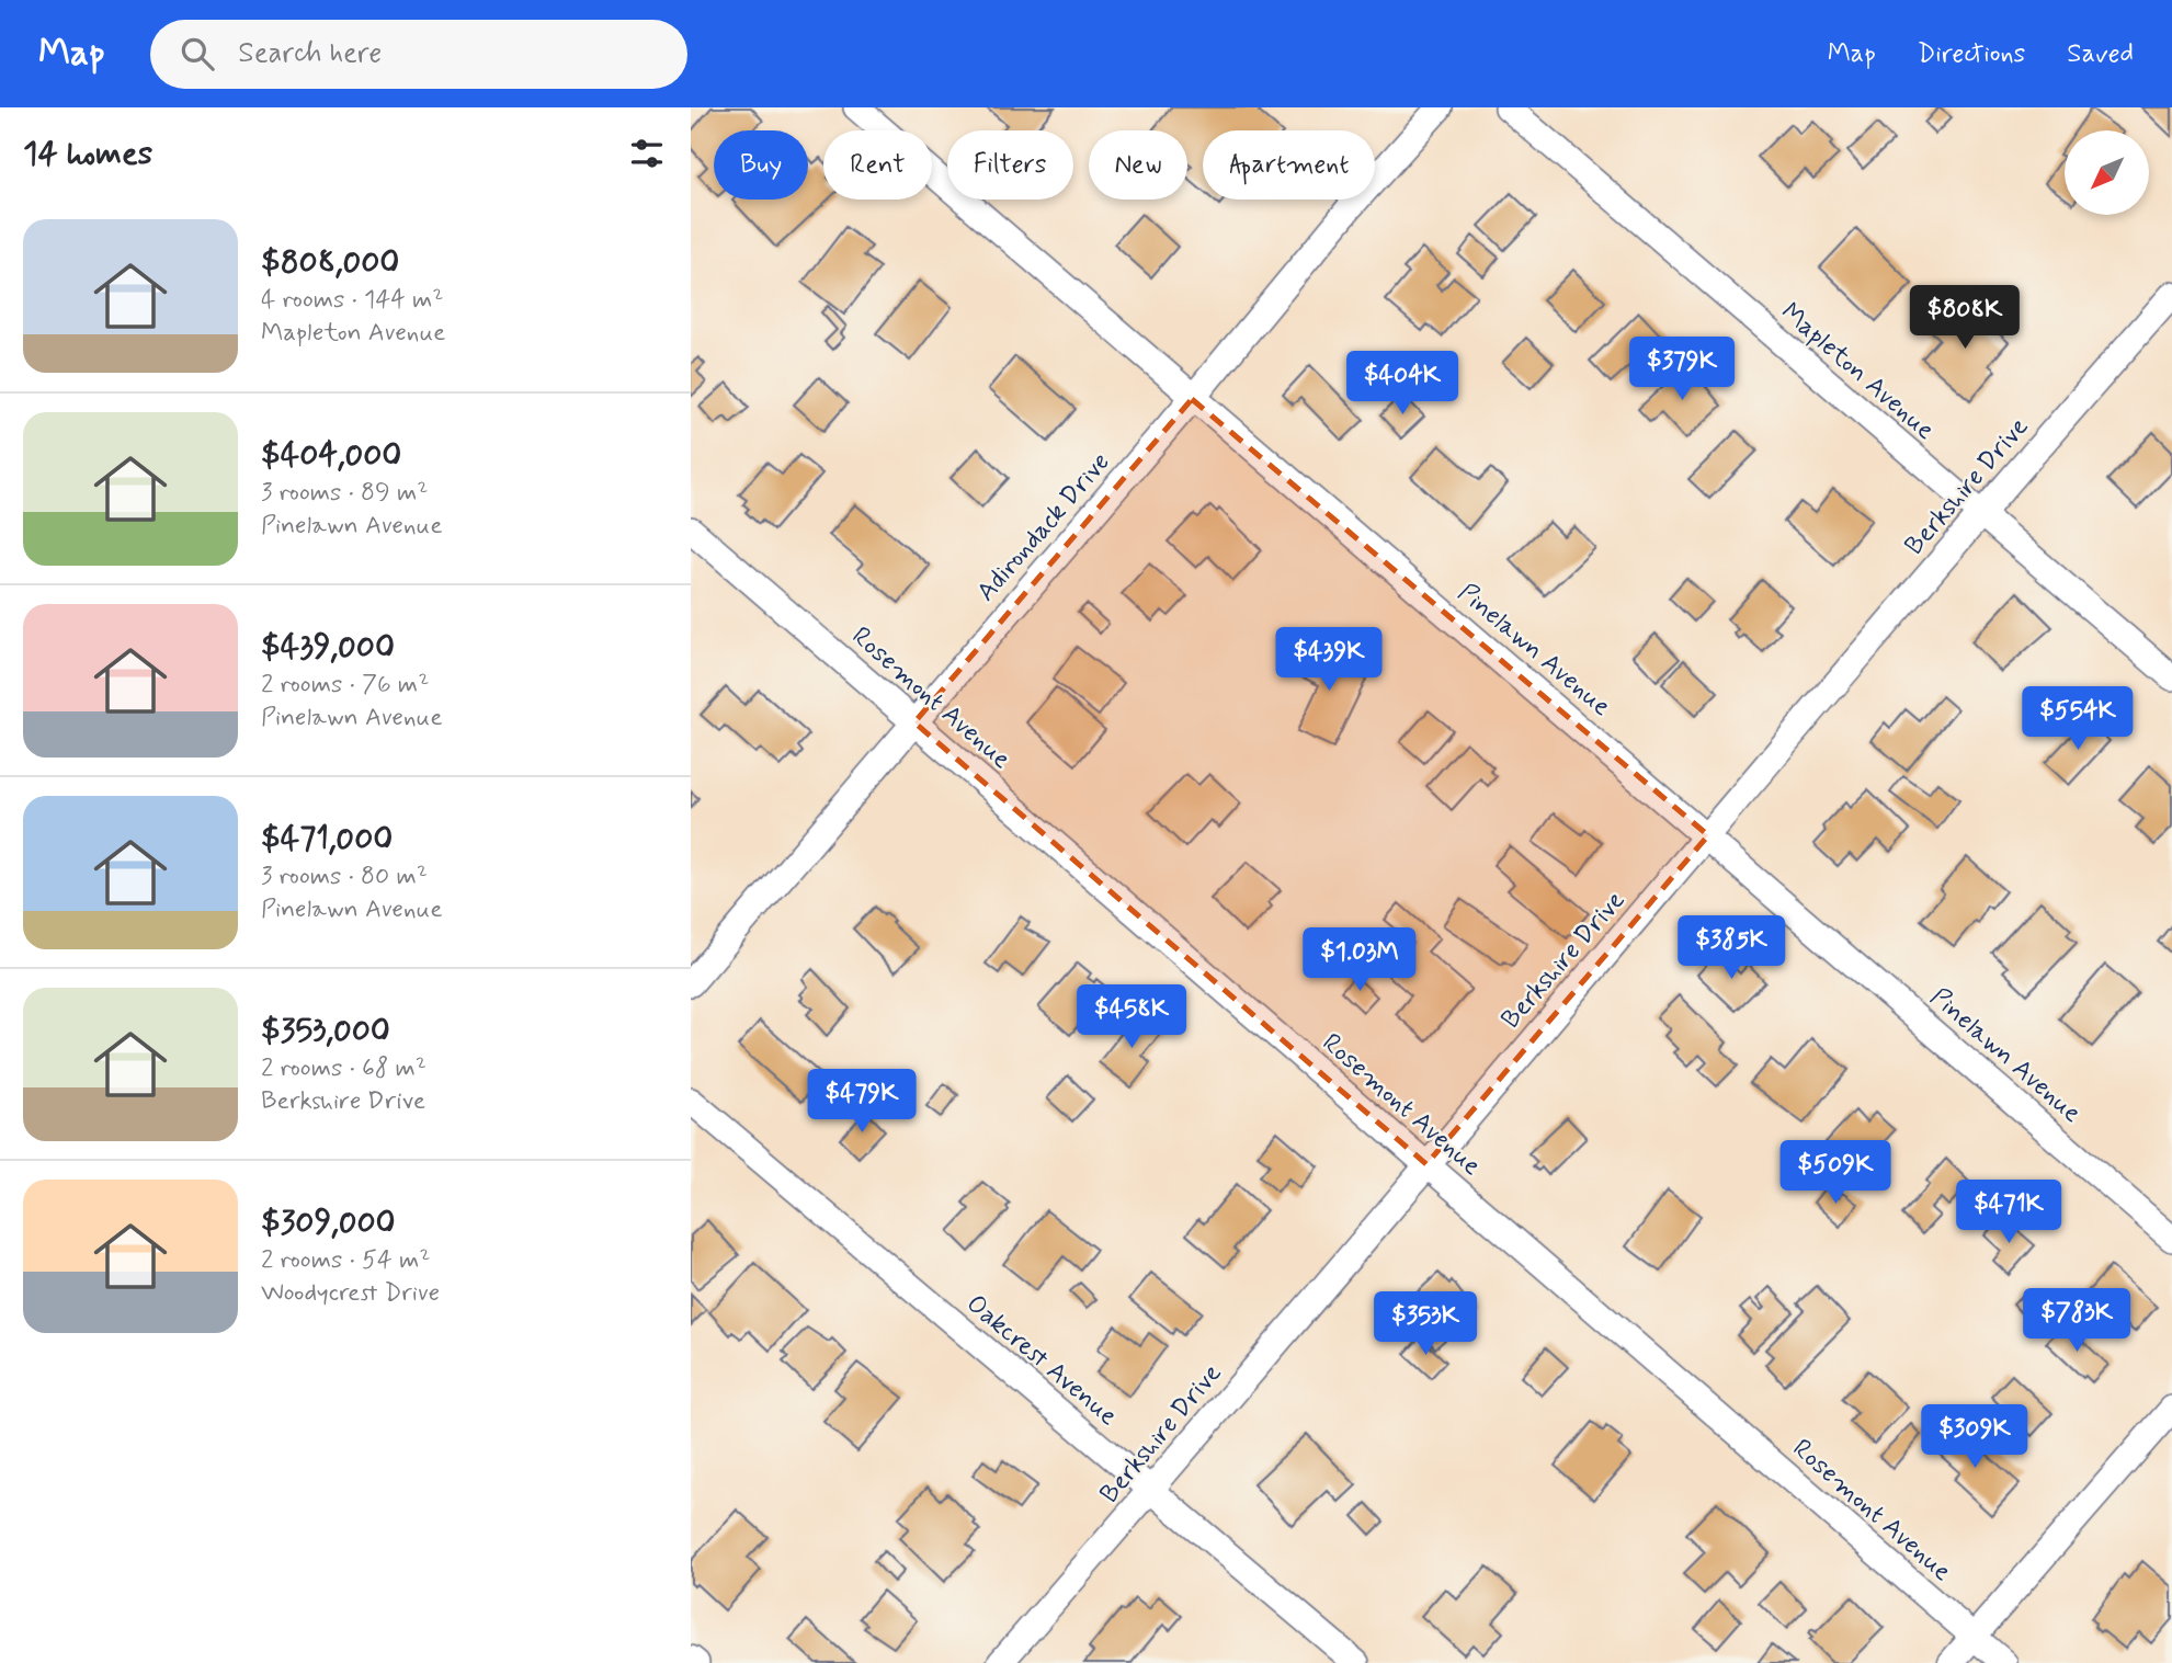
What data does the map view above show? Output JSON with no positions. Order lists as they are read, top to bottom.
{
  "streets": {
    "street": [
      "Mapleton Avenue",
      "Berkshire Drive",
      "Adirondack Drive",
      "Pinelawn Avenue",
      "Rosemont Avenue",
      "Oakcrest Avenue"
    ]
  },
  "crossings": [
    ["Mapleton Avenue", "Berkshire Drive"],
    ["Berkshire Drive", "Pinelawn Avenue"],
    ["Berkshire Drive", "Rosemont Avenue"],
    ["Berkshire Drive", "Oakcrest Avenue"],
    ["Adirondack Drive", "Pinelawn Avenue"],
    ["Adirondack Drive", "Rosemont Avenue"]
  ],
  "north": "bottom left",
  "page": {
    "header": "Map",
    "search": "Search here",
    "nav": ["Map", "Directions", "Saved"],
    "heading": "14 homes",
    "chip": [
      "Buy",
      "Rent",
      "Filters",
      "New",
      "Apartment"
    ],
    "list": [
      {
        "name": "$808,000",
        "note": "4 rooms · 144 m² · Mapleton Avenue"
      },
      {
        "name": "$404,000",
        "note": "3 rooms · 89 m² · Pinelawn Avenue"
      },
      {
        "name": "$439,000",
        "note": "2 rooms · 76 m² · Pinelawn Avenue"
      },
      {
        "name": "$471,000",
        "note": "3 rooms · 80 m² · Pinelawn Avenue"
      },
      {
        "name": "$353,000",
        "note": "2 rooms · 68 m² · Berkshire Drive"
      },
      {
        "name": "$309,000",
        "note": "2 rooms · 54 m² · Woodycrest Drive"
      }
    ],
    "price": [
      "$808K",
      "$379K",
      "$404K",
      "$439K",
      "$554K",
      "$385K",
      "$1.03M",
      "$458K",
      "$479K",
      "$509K",
      "$471K",
      "$783K",
      "$353K",
      "$309K"
    ]
  }
}
